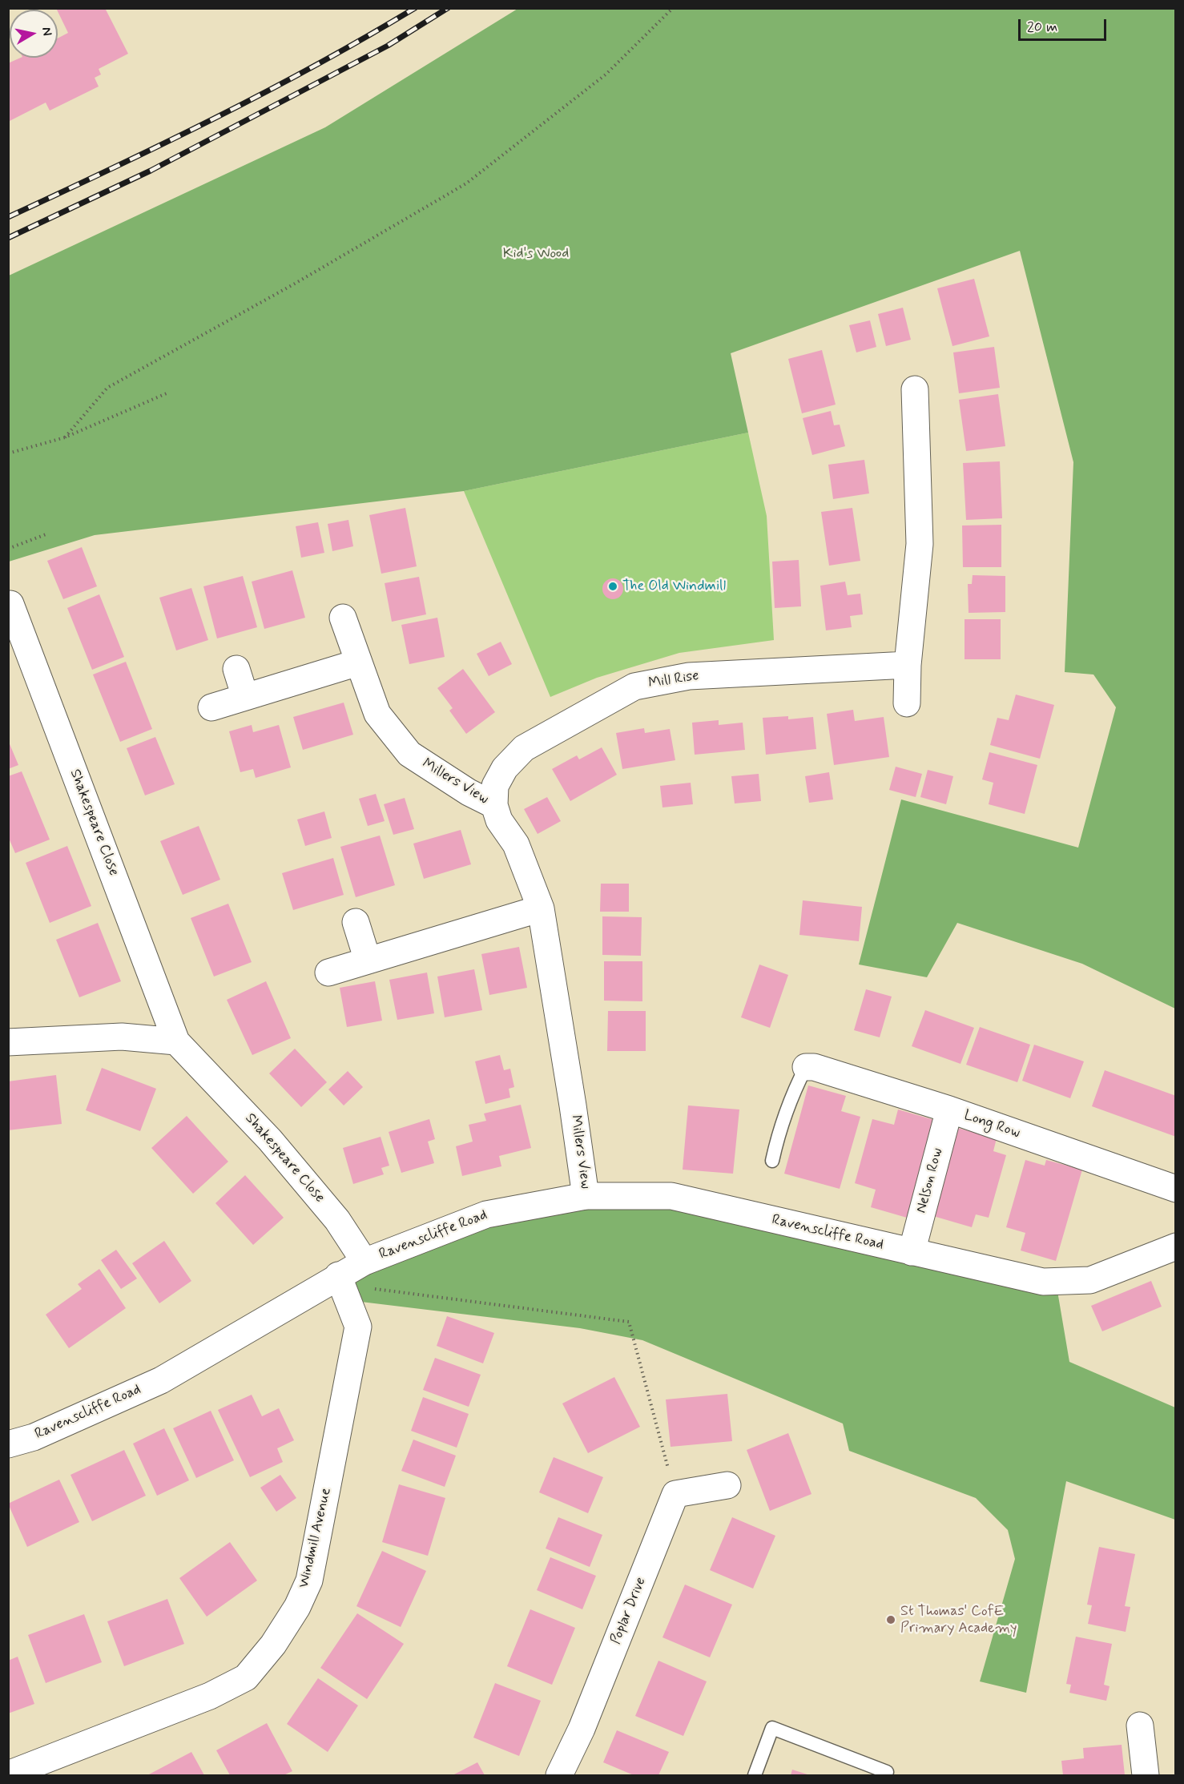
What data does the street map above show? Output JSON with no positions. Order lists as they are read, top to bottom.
{
  "streets": {
    "street": [
      "Mill Rise",
      "Millers View",
      "Shakespeare Close",
      "Long Row",
      "Nelson Row",
      "Ravenscliffe Road",
      "Windmill Avenue",
      "Poplar Drive"
    ]
  },
  "crossings": [
    ["Mill Rise", "Millers View"],
    ["Millers View", "Ravenscliffe Road"],
    ["Shakespeare Close", "Ravenscliffe Road"],
    ["Long Row", "Nelson Row"],
    ["Nelson Row", "Ravenscliffe Road"],
    ["Ravenscliffe Road", "Windmill Avenue"]
  ],
  "parks": ["Kid's Wood"],
  "places": ["The Old Windmill", "St Thomas' CofE Primary Academy"],
  "scale_bar": "20 m",
  "north": "right"
}
